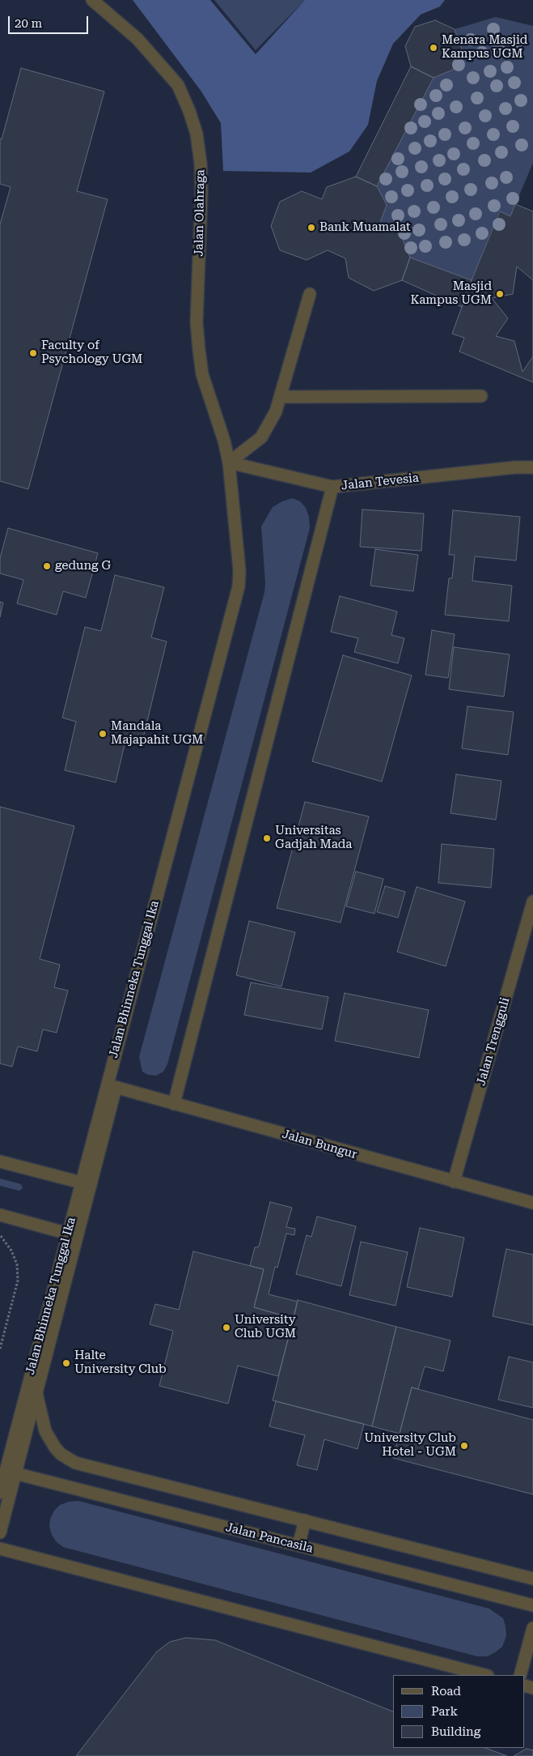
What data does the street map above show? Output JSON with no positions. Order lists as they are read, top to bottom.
{
  "streets": {
    "street": [
      "Jalan Olahraga",
      "Jalan Tevesia",
      "Jalan Bhinneka Tunggal Ika",
      "Jalan Trengguli",
      "Jalan Bungur",
      "Jalan Pancasila"
    ]
  },
  "crossings": [
    ["Jalan Olahraga", "Jalan Tevesia"],
    ["Jalan Olahraga", "Jalan Bhinneka Tunggal Ika"],
    ["Jalan Tevesia", "Jalan Bhinneka Tunggal Ika"],
    ["Jalan Bhinneka Tunggal Ika", "Jalan Bungur"],
    ["Jalan Bhinneka Tunggal Ika", "Jalan Pancasila"],
    ["Jalan Trengguli", "Jalan Bungur"]
  ],
  "places": [
    "Menara Masjid Kampus UGM",
    "Bank Muamalat",
    "Masjid Kampus UGM",
    "Faculty of Psychology UGM",
    "gedung G",
    "Mandala Majapahit UGM",
    "Universitas Gadjah Mada",
    "University Club UGM",
    "Halte University Club",
    "University Club Hotel - UGM"
  ],
  "legend": ["Road", "Park", "Building"],
  "scale_bar": "20 m"
}
